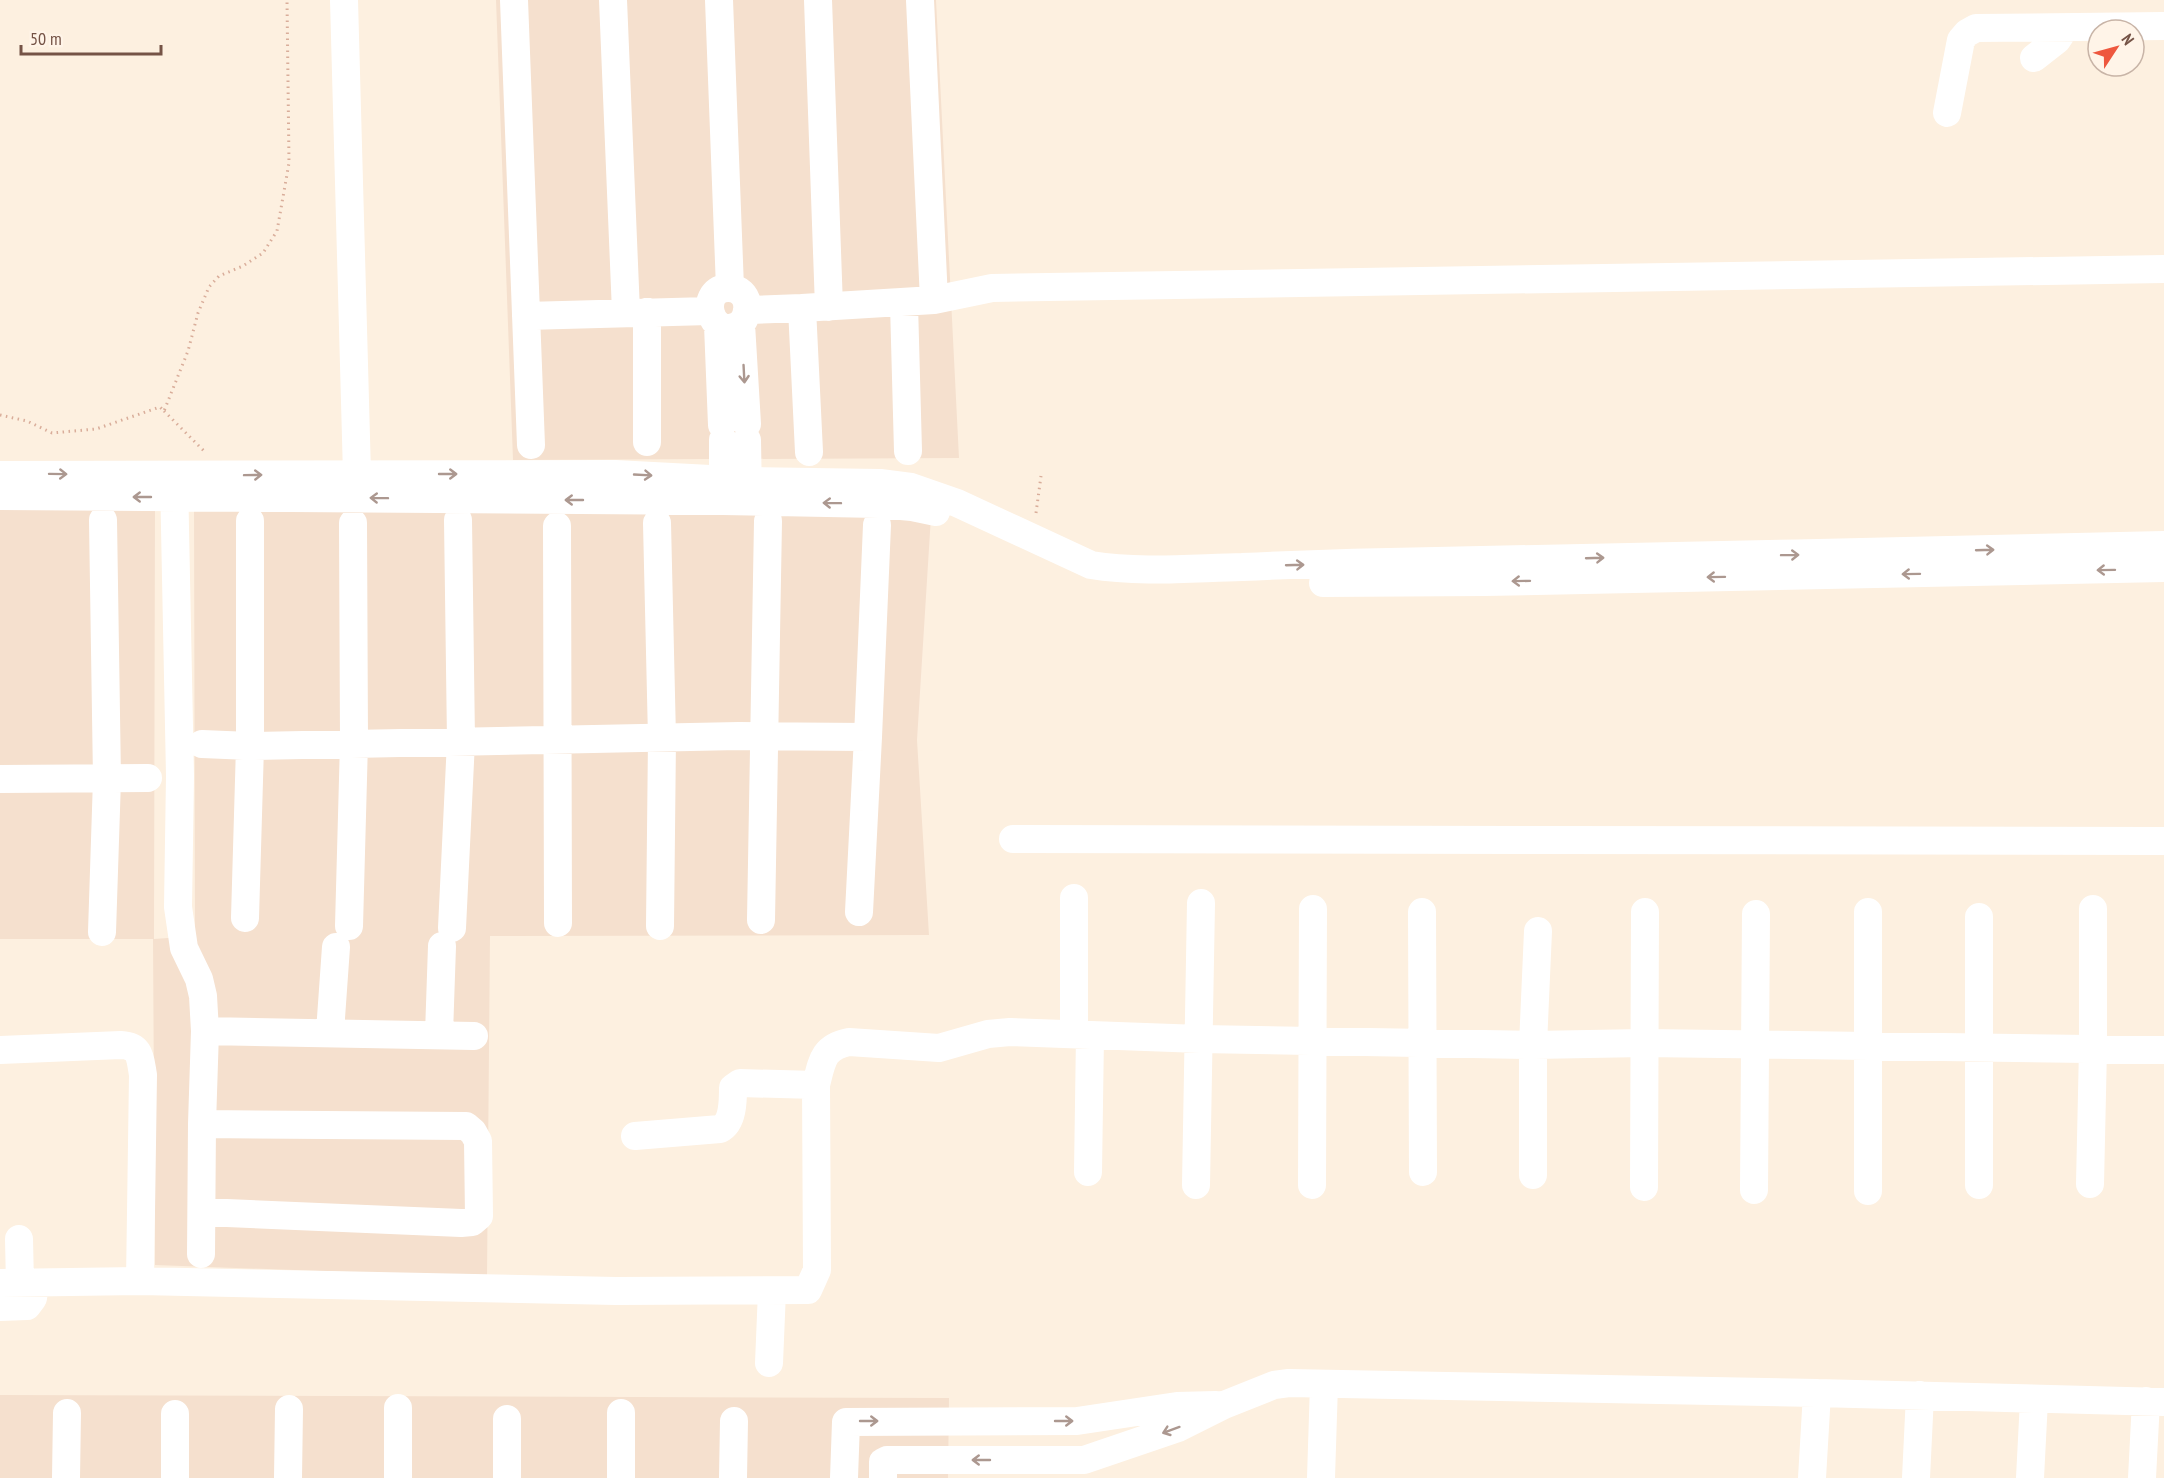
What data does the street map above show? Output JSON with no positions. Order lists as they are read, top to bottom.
{
  "scale_bar": "50 m",
  "north": "top right"
}
